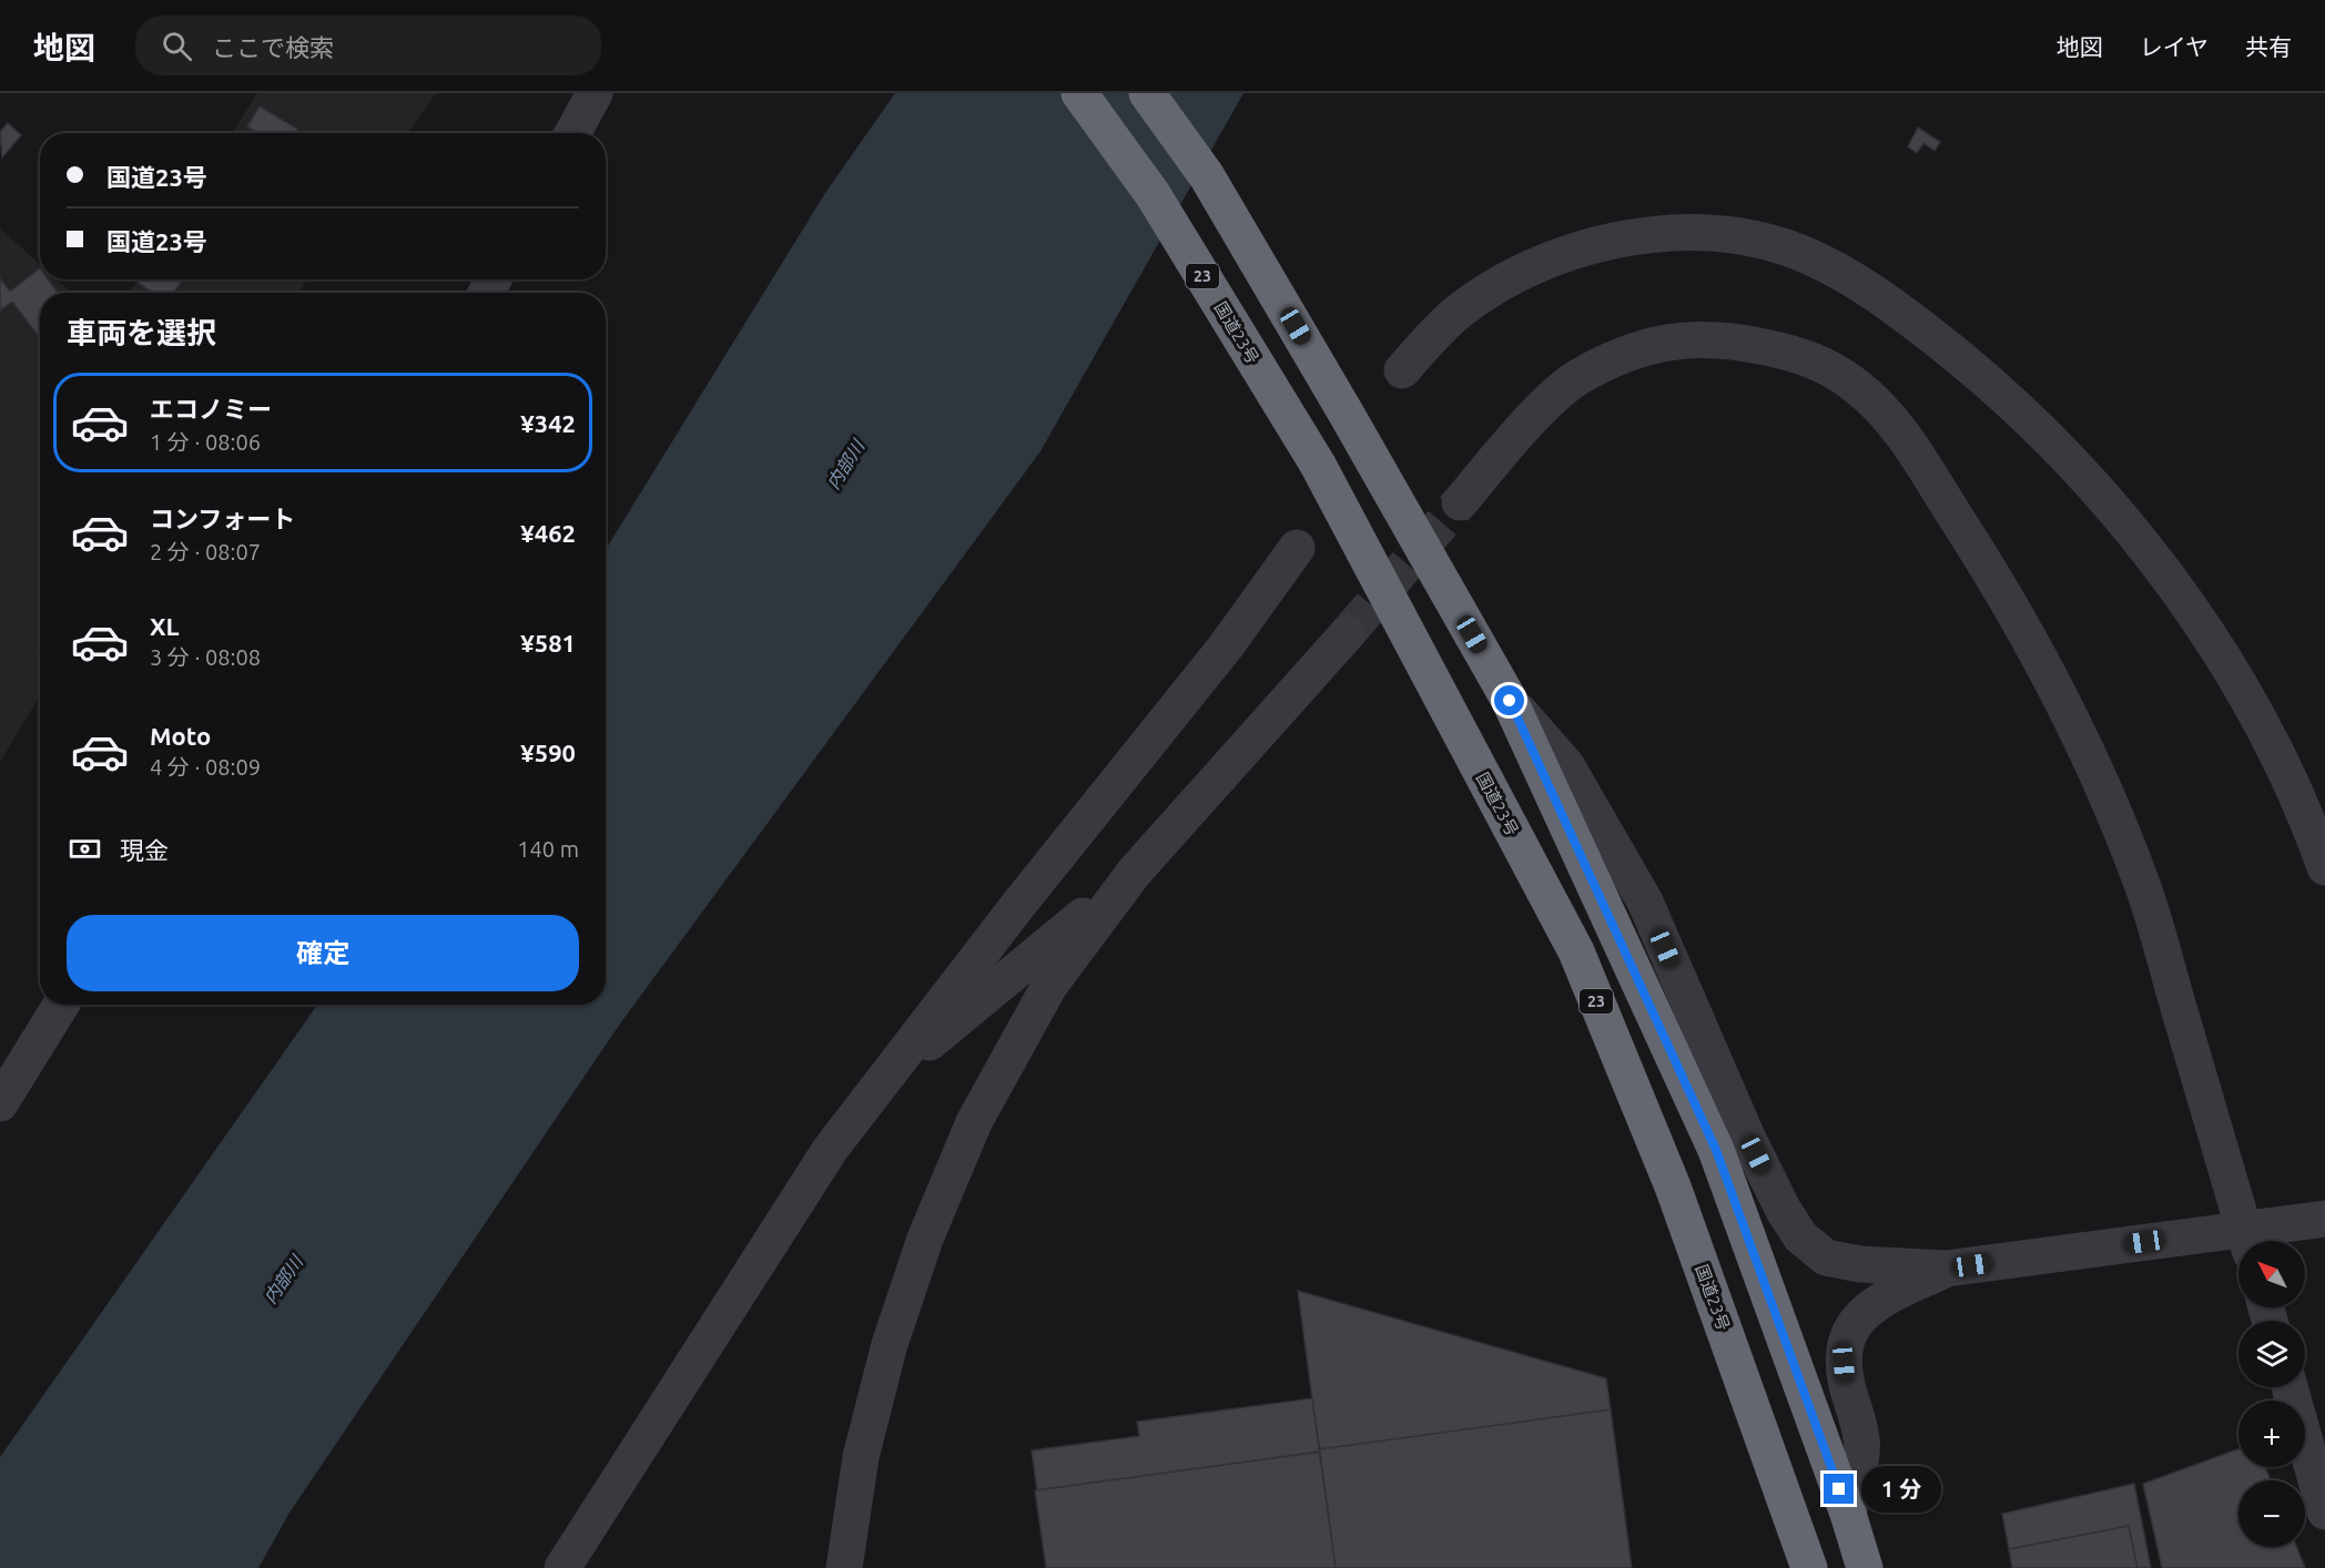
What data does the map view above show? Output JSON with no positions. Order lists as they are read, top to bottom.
{
  "streets": {
    "highway": ["23", "国道23号"]
  },
  "water": ["内部川"],
  "north": "top left",
  "page": {
    "header": "地図",
    "search": "ここで検索",
    "nav": ["地図", "レイヤ", "共有"],
    "banner": ["国道23号", "国道23号"],
    "heading": "車両を選択",
    "list": [
      {
        "name": "エコノミー",
        "note": "1 分 · 08:06",
        "value": "¥342"
      },
      {
        "name": "コンフォート",
        "note": "2 分 · 08:07",
        "value": "¥462"
      },
      {
        "name": "XL",
        "note": "3 分 · 08:08",
        "value": "¥581"
      },
      {
        "name": "Moto",
        "note": "4 分 · 08:09",
        "value": "¥590"
      }
    ],
    "pay": ["現金", "140 m"],
    "buttons": "確定",
    "map_buttons": ["+", "−"],
    "bubble": "1 分"
  }
}
